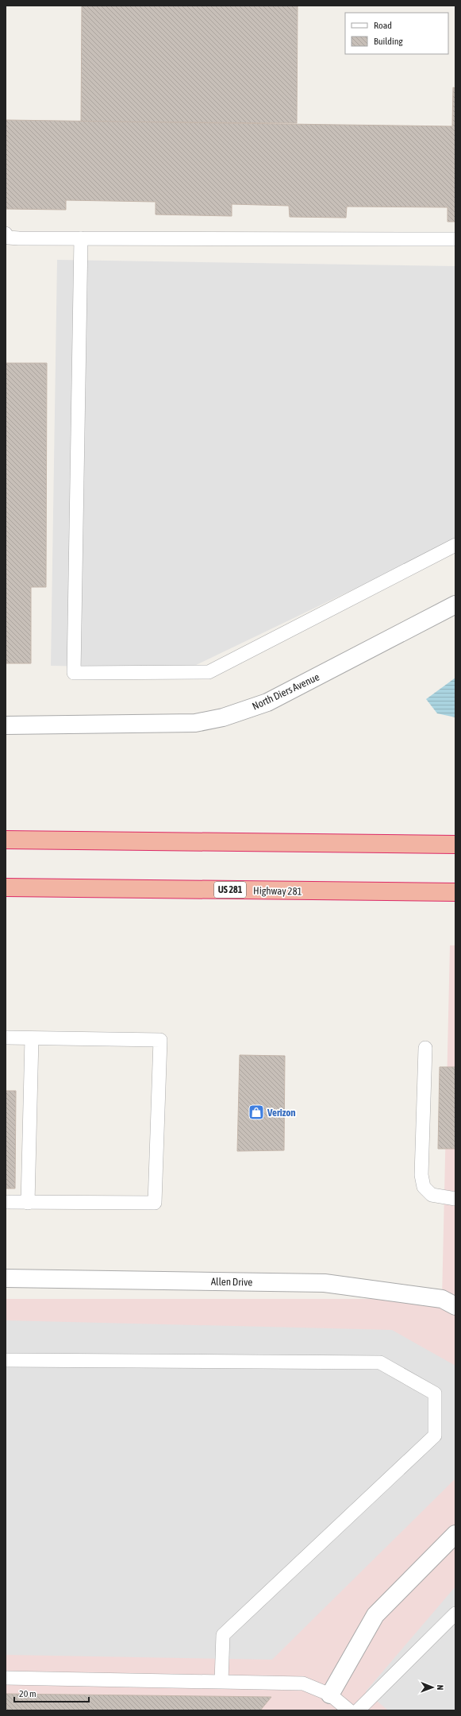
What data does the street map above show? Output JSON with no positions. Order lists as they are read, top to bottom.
{
  "streets": {
    "highway": ["US 281", "Highway 281"],
    "street": ["North Diers Avenue", "Allen Drive"]
  },
  "places": {
    "shop": ["Verizon"]
  },
  "legend": ["Road", "Building"],
  "scale_bar": "20 m",
  "north": "right"
}
